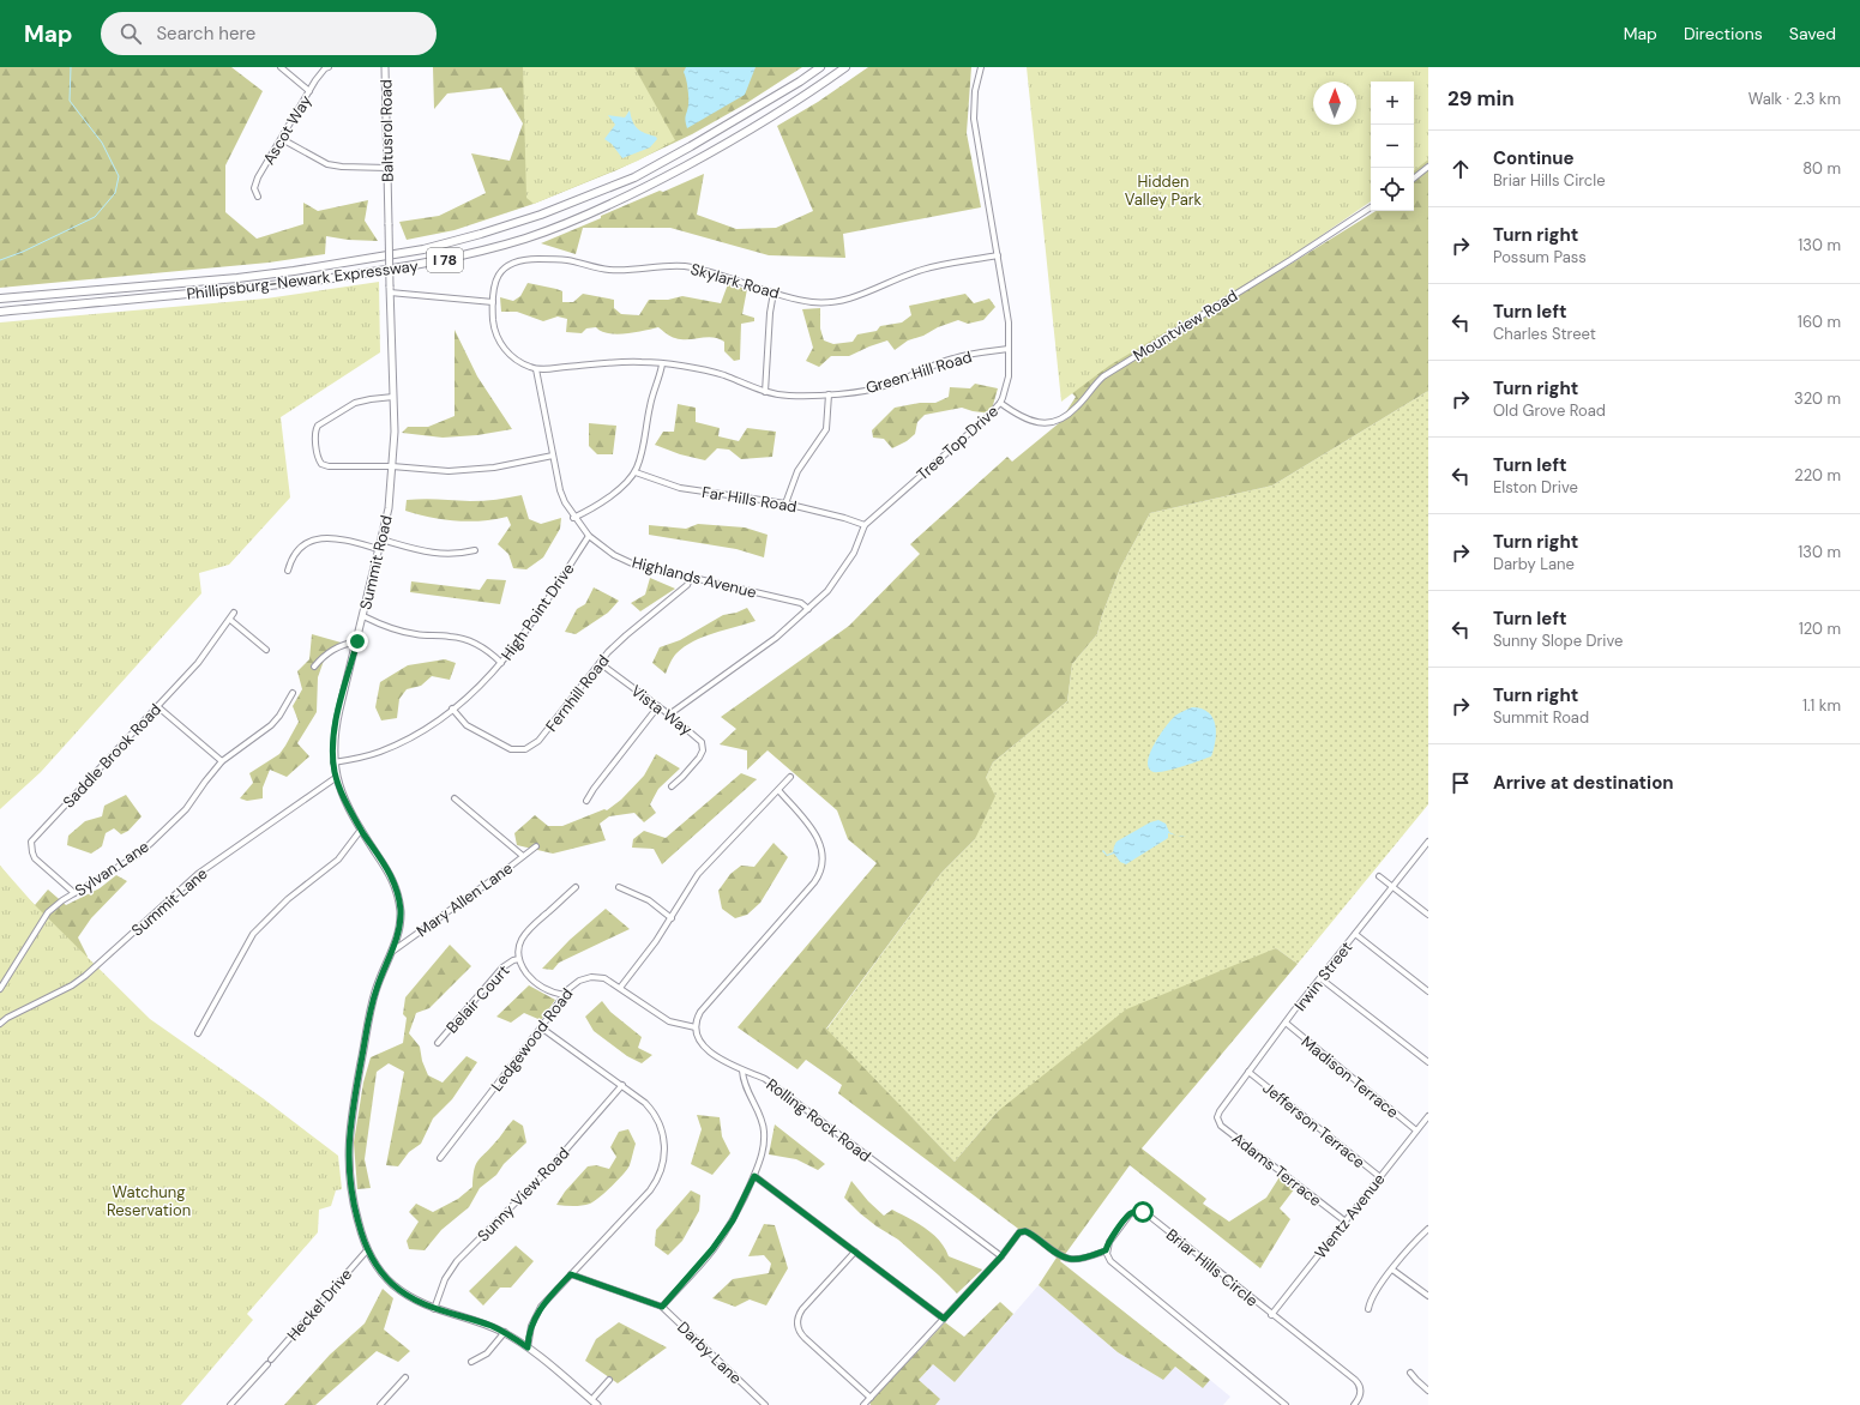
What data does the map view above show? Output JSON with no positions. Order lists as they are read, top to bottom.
{
  "streets": {
    "highway": ["I 78", "Phillipsburg-Newark Expressway"],
    "main road": ["Baltusrol Road", "Summit Road"],
    "street": [
      "Ascot Way",
      "Skylark Road",
      "Mountview Road",
      "Green Hill Road",
      "Tree Top Drive",
      "Far Hills Road",
      "Highlands Avenue",
      "High Point Drive",
      "Fernhill Road",
      "Vista Way",
      "Saddle Brook Road",
      "Sylvan Lane",
      "Mary Allen Lane",
      "Summit Lane",
      "Irwin Street",
      "Belair Court",
      "Ledgewood Road",
      "Madison Terrace",
      "Rolling Rock Road",
      "Jefferson Terrace",
      "Adams Terrace",
      "Sunny View Road",
      "Wentz Avenue",
      "Briar Hills Circle",
      "Heckel Drive",
      "Darby Lane"
    ]
  },
  "crossings": [
    ["Baltusrol Road", "Summit Road"],
    ["Skylark Road", "Tree Top Drive"],
    ["Mountview Road", "Tree Top Drive"],
    ["Green Hill Road", "Tree Top Drive"],
    ["Green Hill Road", "Highlands Avenue"],
    ["Tree Top Drive", "Far Hills Road"],
    ["Tree Top Drive", "Highlands Avenue"],
    ["Tree Top Drive", "Vista Way"],
    ["Summit Road", "High Point Drive"],
    ["Summit Road", "Mary Allen Lane"],
    ["Summit Road", "Summit Lane"],
    ["Summit Road", "Sunny View Road"],
    ["Summit Road", "Heckel Drive"],
    ["Highlands Avenue", "High Point Drive"],
    ["Highlands Avenue", "Fernhill Road"],
    ["High Point Drive", "Fernhill Road"],
    ["Fernhill Road", "Vista Way"],
    ["Saddle Brook Road", "Sylvan Lane"],
    ["Irwin Street", "Madison Terrace"],
    ["Irwin Street", "Jefferson Terrace"],
    ["Irwin Street", "Adams Terrace"],
    ["Ledgewood Road", "Rolling Rock Road"],
    ["Madison Terrace", "Wentz Avenue"],
    ["Jefferson Terrace", "Wentz Avenue"],
    ["Adams Terrace", "Wentz Avenue"],
    ["Wentz Avenue", "Briar Hills Circle"]
  ],
  "parks": ["Hidden Valley Park", "Watchung Reservation"],
  "north": "top",
  "page": {
    "header": "Map",
    "search": "Search here",
    "nav": ["Map", "Directions", "Saved"],
    "heading": ["29 min", "Walk · 2.3 km"],
    "map_buttons": ["+", "−"],
    "list": [
      ["Continue", "Briar Hills Circle", "80 m"],
      ["Turn right", "Possum Pass", "130 m"],
      ["Turn left", "Charles Street", "160 m"],
      ["Turn right", "Old Grove Road", "320 m"],
      ["Turn left", "Elston Drive", "220 m"],
      ["Turn right", "Darby Lane", "130 m"],
      ["Turn left", "Sunny Slope Drive", "120 m"],
      ["Turn right", "Summit Road", "1.1 km"],
      "Arrive at destination"
    ]
  }
}
